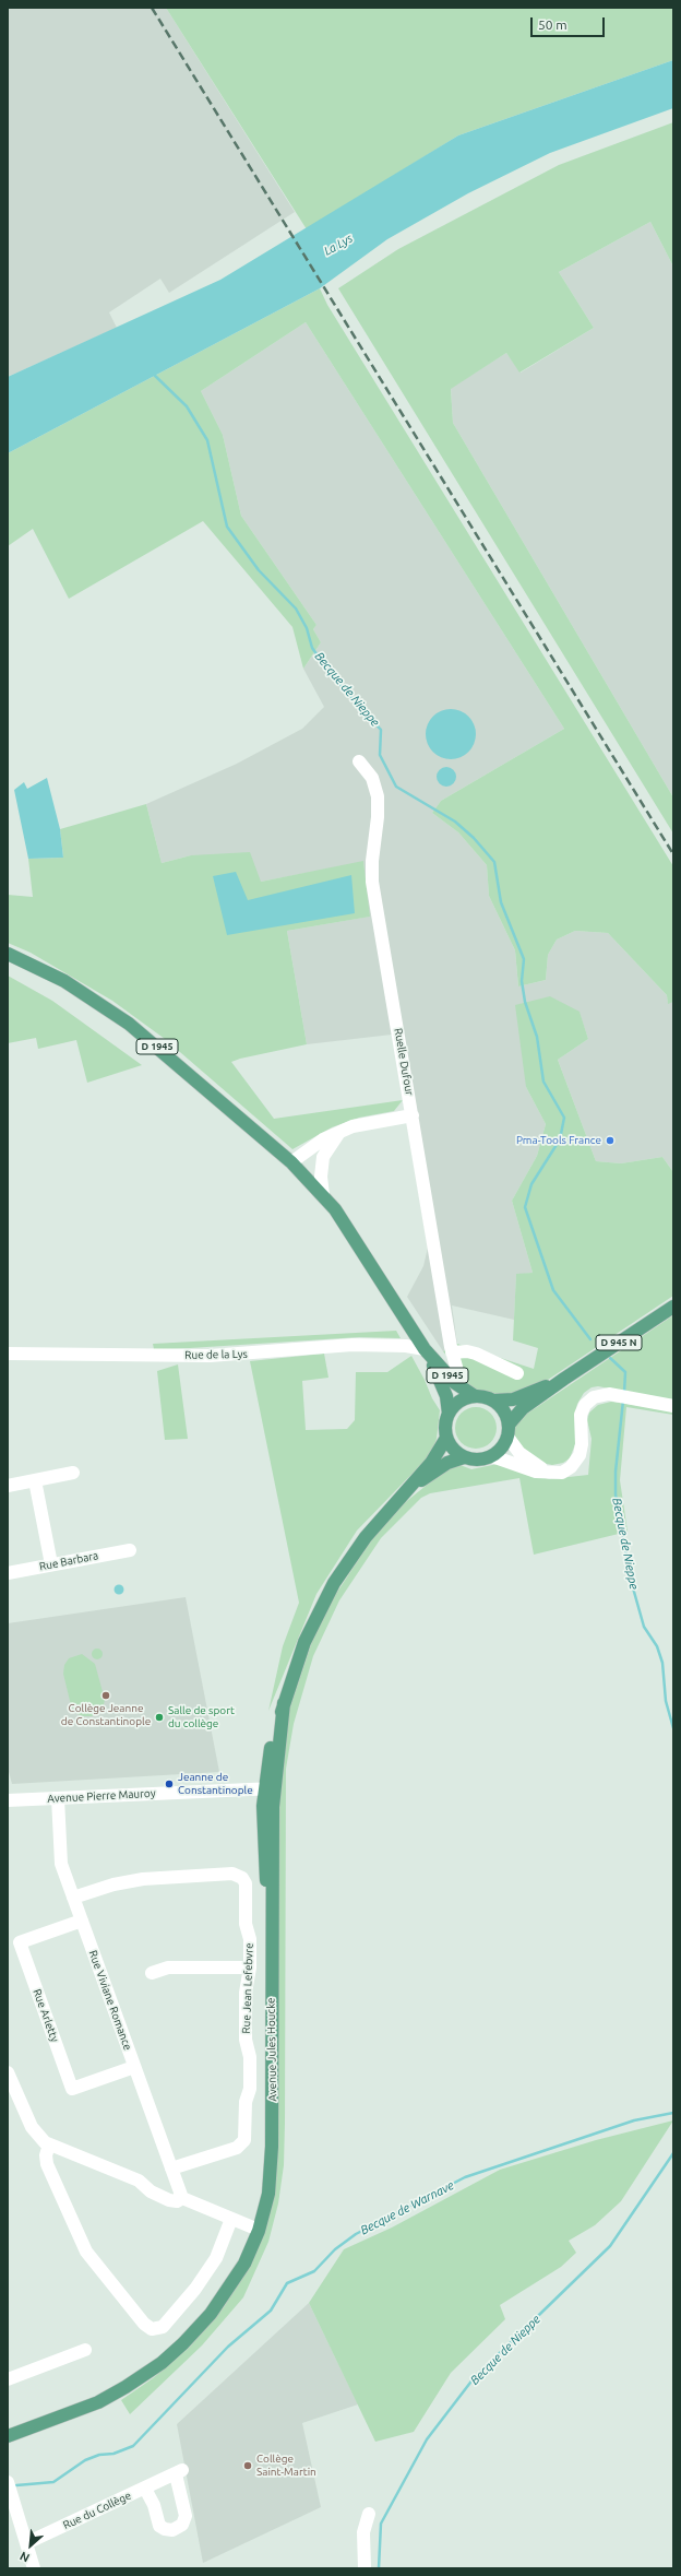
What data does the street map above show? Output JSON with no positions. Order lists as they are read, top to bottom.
{
  "streets": {
    "main road": ["D 1945", "D 945 N", "Avenue Jules Houcke"],
    "street": [
      "Ruelle Dufour",
      "Rue de la Lys",
      "Rue Barbara",
      "Avenue Pierre Mauroy",
      "Rue Jean Lefebvre",
      "Rue Viviane Romance",
      "Rue Arletty",
      "Rue du Collège"
    ]
  },
  "crossings": [
    ["D 1945", "D 945 N"],
    ["D 1945", "Rue de la Lys"],
    ["D 1945", "Avenue Jules Houcke"],
    ["D 945 N", "Avenue Jules Houcke"],
    ["Avenue Pierre Mauroy", "Rue Viviane Romance"],
    ["Avenue Pierre Mauroy", "Avenue Jules Houcke"],
    ["Rue Jean Lefebvre", "Rue Viviane Romance"],
    ["Rue Viviane Romance", "Rue Arletty"]
  ],
  "water": ["La Lys", "Becque de Nieppe", "Becque de Warnave"],
  "places": [
    "Pma-Tools France",
    "Collège Jeanne de Constantinople",
    "Salle de sport du collège",
    "Jeanne de Constantinople",
    "Collège Saint-Martin"
  ],
  "scale_bar": "50 m",
  "north": "bottom left"
}
